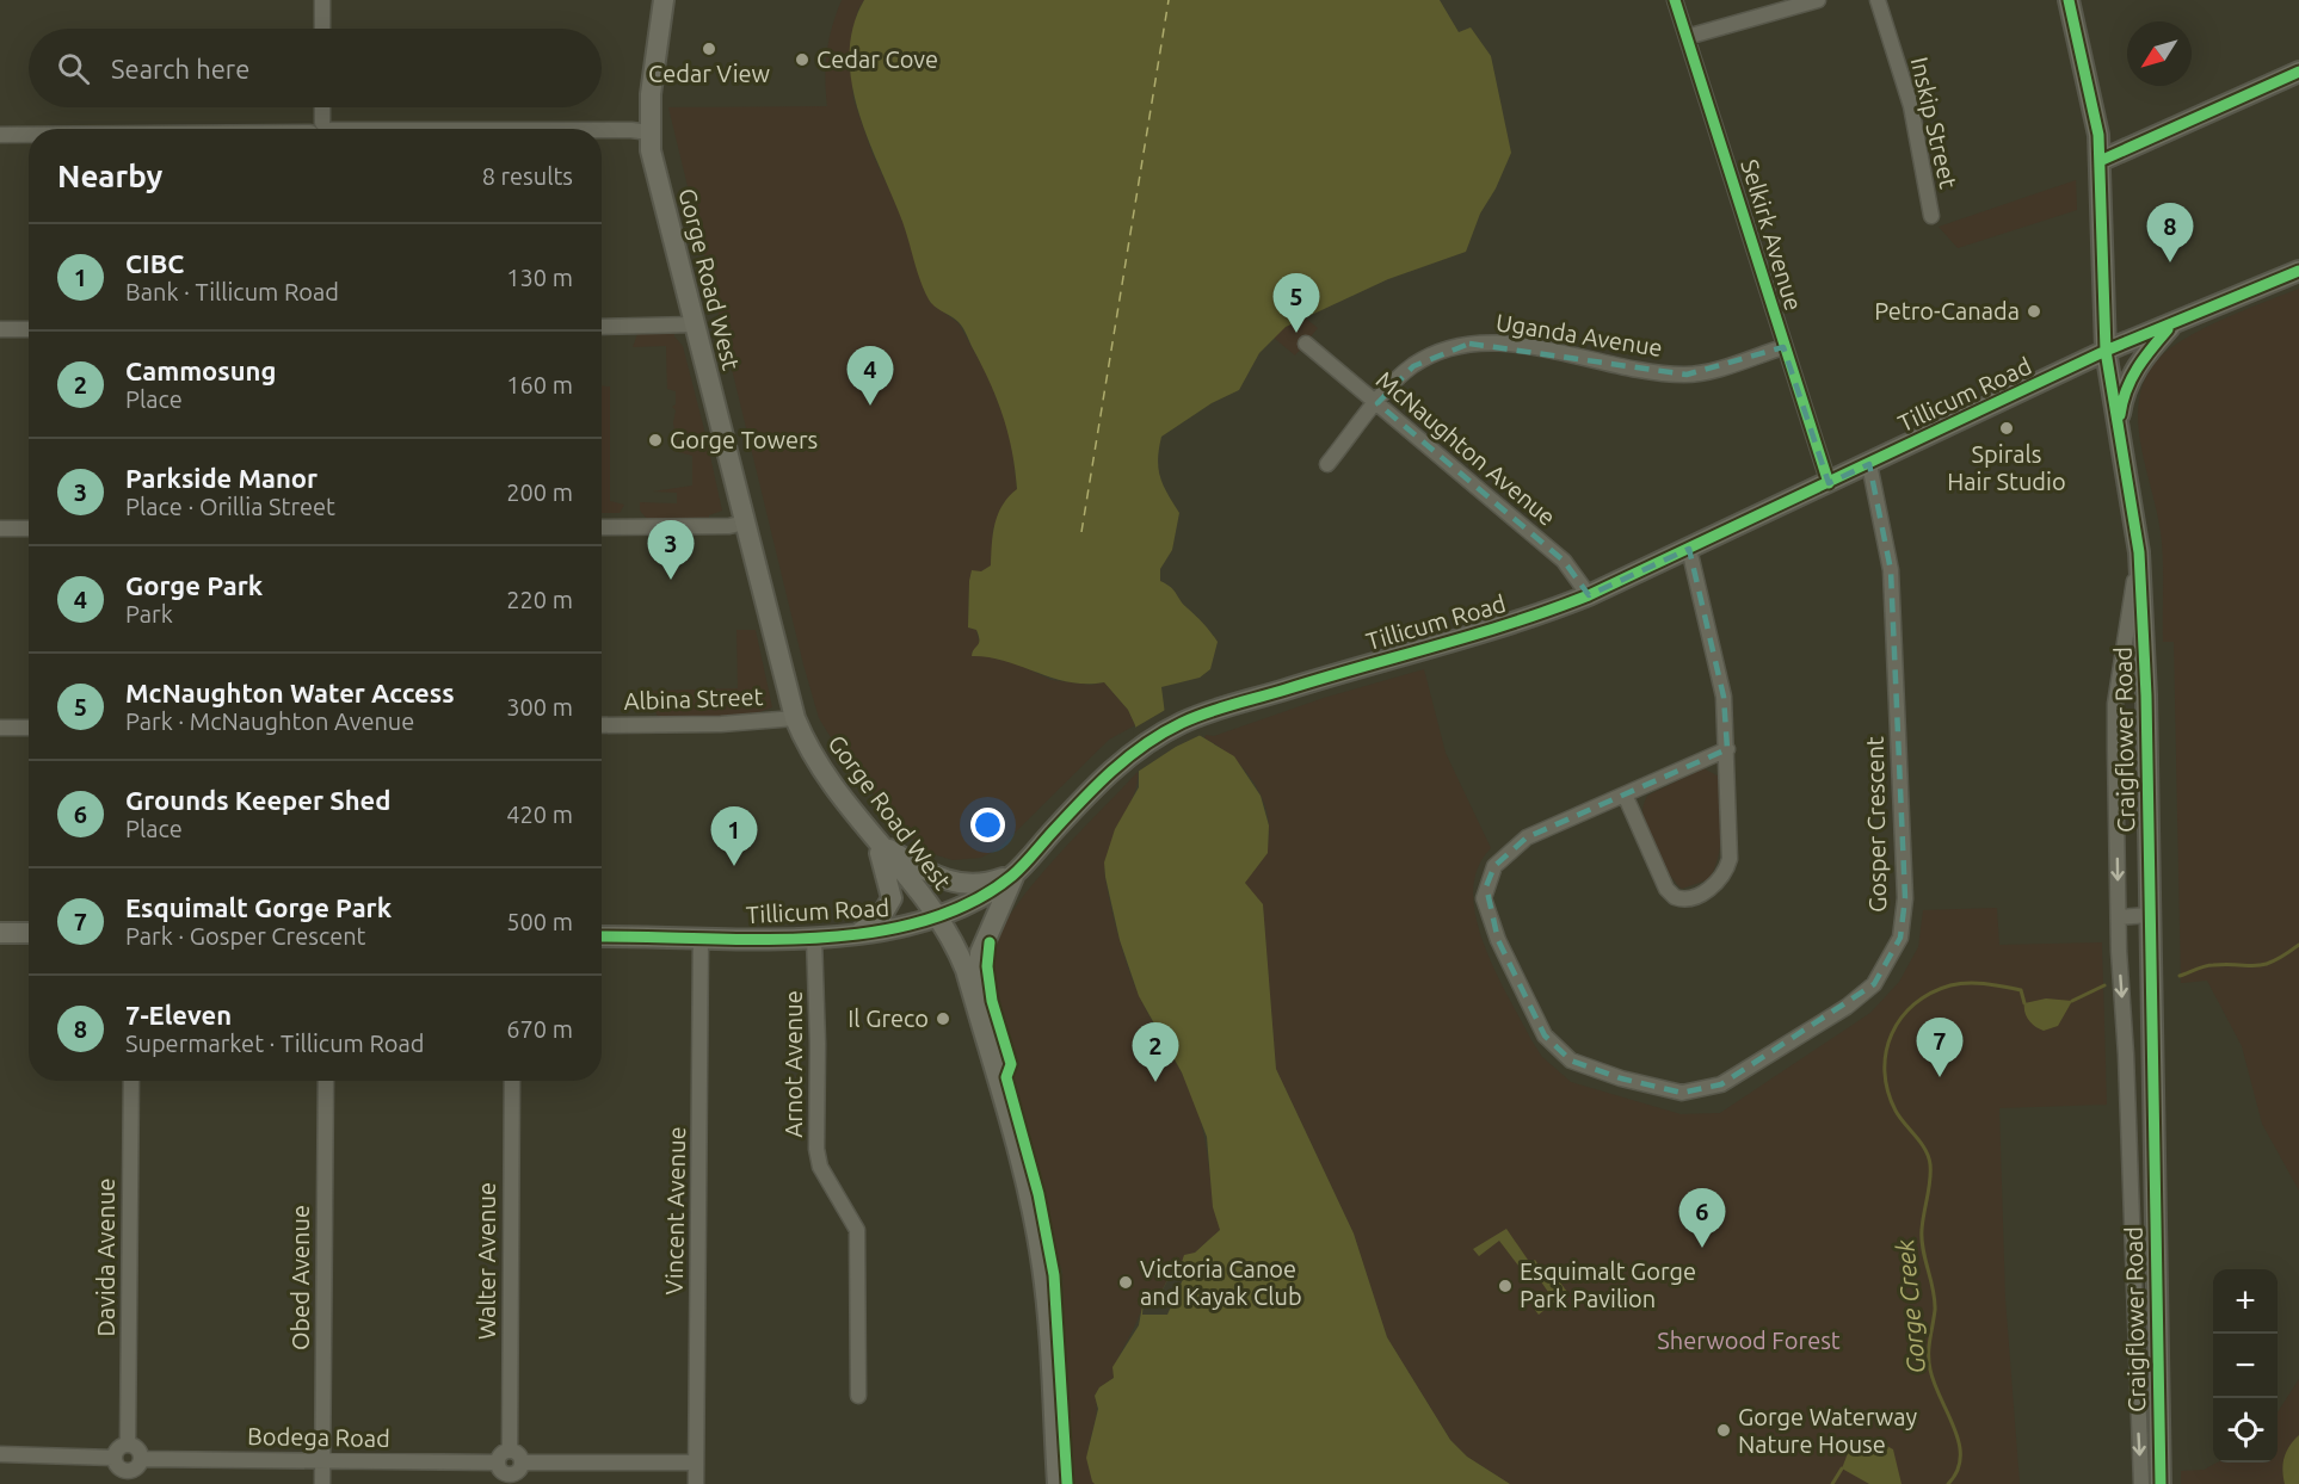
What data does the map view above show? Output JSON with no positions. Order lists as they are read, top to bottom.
{
  "streets": {
    "main road": ["Gorge Road West", "Tillicum Road", "Craigflower Road"],
    "street": [
      "Inskip Street",
      "Selkirk Avenue",
      "Uganda Avenue",
      "McNaughton Avenue",
      "Albina Street",
      "Gosper Crescent",
      "Arnot Avenue",
      "Vincent Avenue",
      "Davida Avenue",
      "Walter Avenue",
      "Obed Avenue",
      "Bodega Road"
    ]
  },
  "crossings": [
    ["Selkirk Avenue", "Uganda Avenue"],
    ["Selkirk Avenue", "Tillicum Road"],
    ["Gorge Road West", "Tillicum Road"],
    ["Gorge Road West", "Albina Street"],
    ["Uganda Avenue", "McNaughton Avenue"],
    ["Tillicum Road", "McNaughton Avenue"],
    ["Tillicum Road", "Craigflower Road"],
    ["Tillicum Road", "Gosper Crescent"],
    ["Tillicum Road", "Arnot Avenue"],
    ["Tillicum Road", "Vincent Avenue"],
    ["Davida Avenue", "Bodega Road"],
    ["Walter Avenue", "Bodega Road"],
    ["Obed Avenue", "Bodega Road"]
  ],
  "water": ["Gorge Creek"],
  "parks": ["Sherwood Forest"],
  "places": [
    "Cedar View",
    "Cedar Cove",
    "Petro-Canada",
    "Spirals Hair Studio",
    "Gorge Towers",
    "Il Greco",
    "Victoria Canoe and Kayak Club",
    "Esquimalt Gorge Park Pavilion",
    "Gorge Waterway Nature House"
  ],
  "north": "bottom left",
  "page": {
    "search": "Search here",
    "heading": ["Nearby", "8 results"],
    "pins": [
      "8",
      "5",
      "4",
      "3",
      "1",
      "7",
      "2",
      "6"
    ],
    "list": [
      {
        "mark": "1",
        "name": "CIBC",
        "note": "Bank · Tillicum Road",
        "value": "130 m"
      },
      {
        "mark": "2",
        "name": "Cammosung",
        "note": "Place",
        "value": "160 m"
      },
      {
        "mark": "3",
        "name": "Parkside Manor",
        "note": "Place · Orillia Street",
        "value": "200 m"
      },
      {
        "mark": "4",
        "name": "Gorge Park",
        "note": "Park",
        "value": "220 m"
      },
      {
        "mark": "5",
        "name": "McNaughton Water Access",
        "note": "Park · McNaughton Avenue",
        "value": "300 m"
      },
      {
        "mark": "6",
        "name": "Grounds Keeper Shed",
        "note": "Place",
        "value": "420 m"
      },
      {
        "mark": "7",
        "name": "Esquimalt Gorge Park",
        "note": "Park · Gosper Crescent",
        "value": "500 m"
      },
      {
        "mark": "8",
        "name": "7-Eleven",
        "note": "Supermarket · Tillicum Road",
        "value": "670 m"
      }
    ],
    "map_buttons": ["+", "−"]
  }
}
